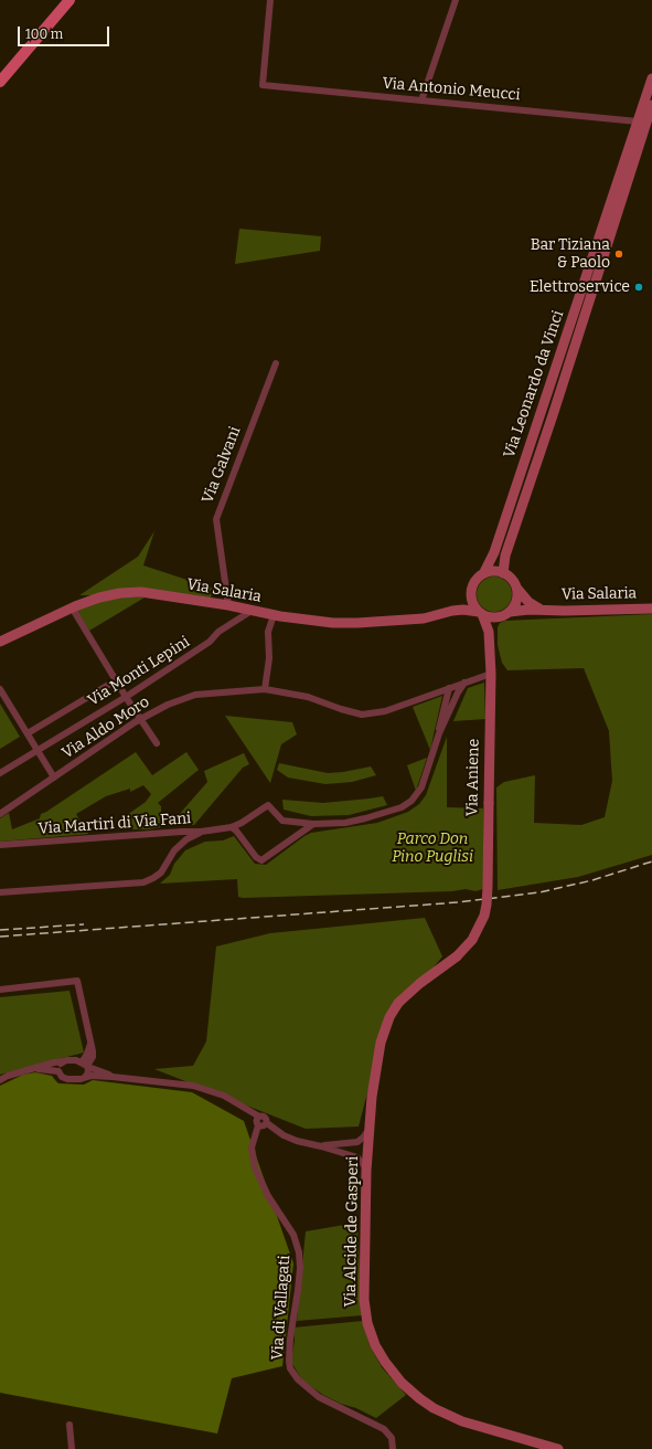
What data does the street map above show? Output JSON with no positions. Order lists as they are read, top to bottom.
{
  "streets": {
    "main road": [
      "Via Leonardo da Vinci",
      "Via Salaria",
      "Via Aniene",
      "Via Alcide de Gasperi"
    ],
    "street": [
      "Via Antonio Meucci",
      "Via Galvani",
      "Via Monti Lepini",
      "Via Aldo Moro",
      "Via Martiri di Via Fani",
      "Via di Vallagati"
    ]
  },
  "crossings": [
    ["Via Antonio Meucci", "Via Leonardo da Vinci"],
    ["Via Leonardo da Vinci", "Via Salaria"],
    ["Via Leonardo da Vinci", "Via Aniene"],
    ["Via Galvani", "Via Salaria"],
    ["Via Salaria", "Via Monti Lepini"],
    ["Via Salaria", "Via Aniene"],
    ["Via Aldo Moro", "Via Aniene"],
    ["Via Aniene", "Via Alcide de Gasperi"]
  ],
  "parks": ["Parco Don Pino Puglisi"],
  "places": ["Bar Tiziana & Paolo", "Elettroservice"],
  "scale_bar": "100 m"
}
